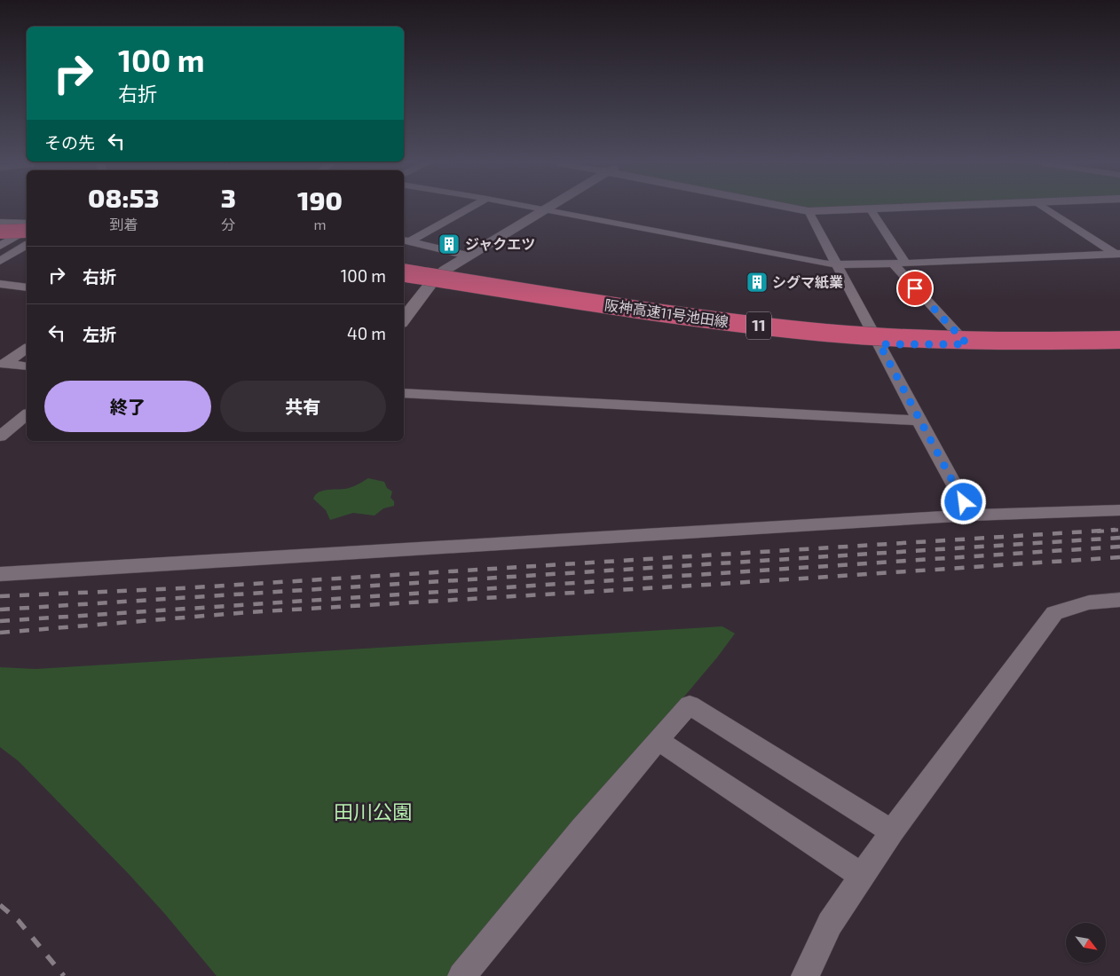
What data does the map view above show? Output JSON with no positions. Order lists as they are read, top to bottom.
{
  "streets": {
    "highway": ["阪神高速11号池田線", "11"]
  },
  "parks": ["田川公園"],
  "places": {
    "building": ["ジャクエツ", "シグマ紙業"]
  },
  "north": "bottom right",
  "page": {
    "turn": ["100 m", "右折"],
    "then": "その先",
    "eta": [
      "08:53",
      "到着",
      "3",
      "分",
      "190",
      "m"
    ],
    "list": [
      {
        "name": "右折",
        "value": "100 m"
      },
      {
        "name": "左折",
        "value": "40 m"
      }
    ],
    "buttons": ["終了", "共有"]
  }
}
